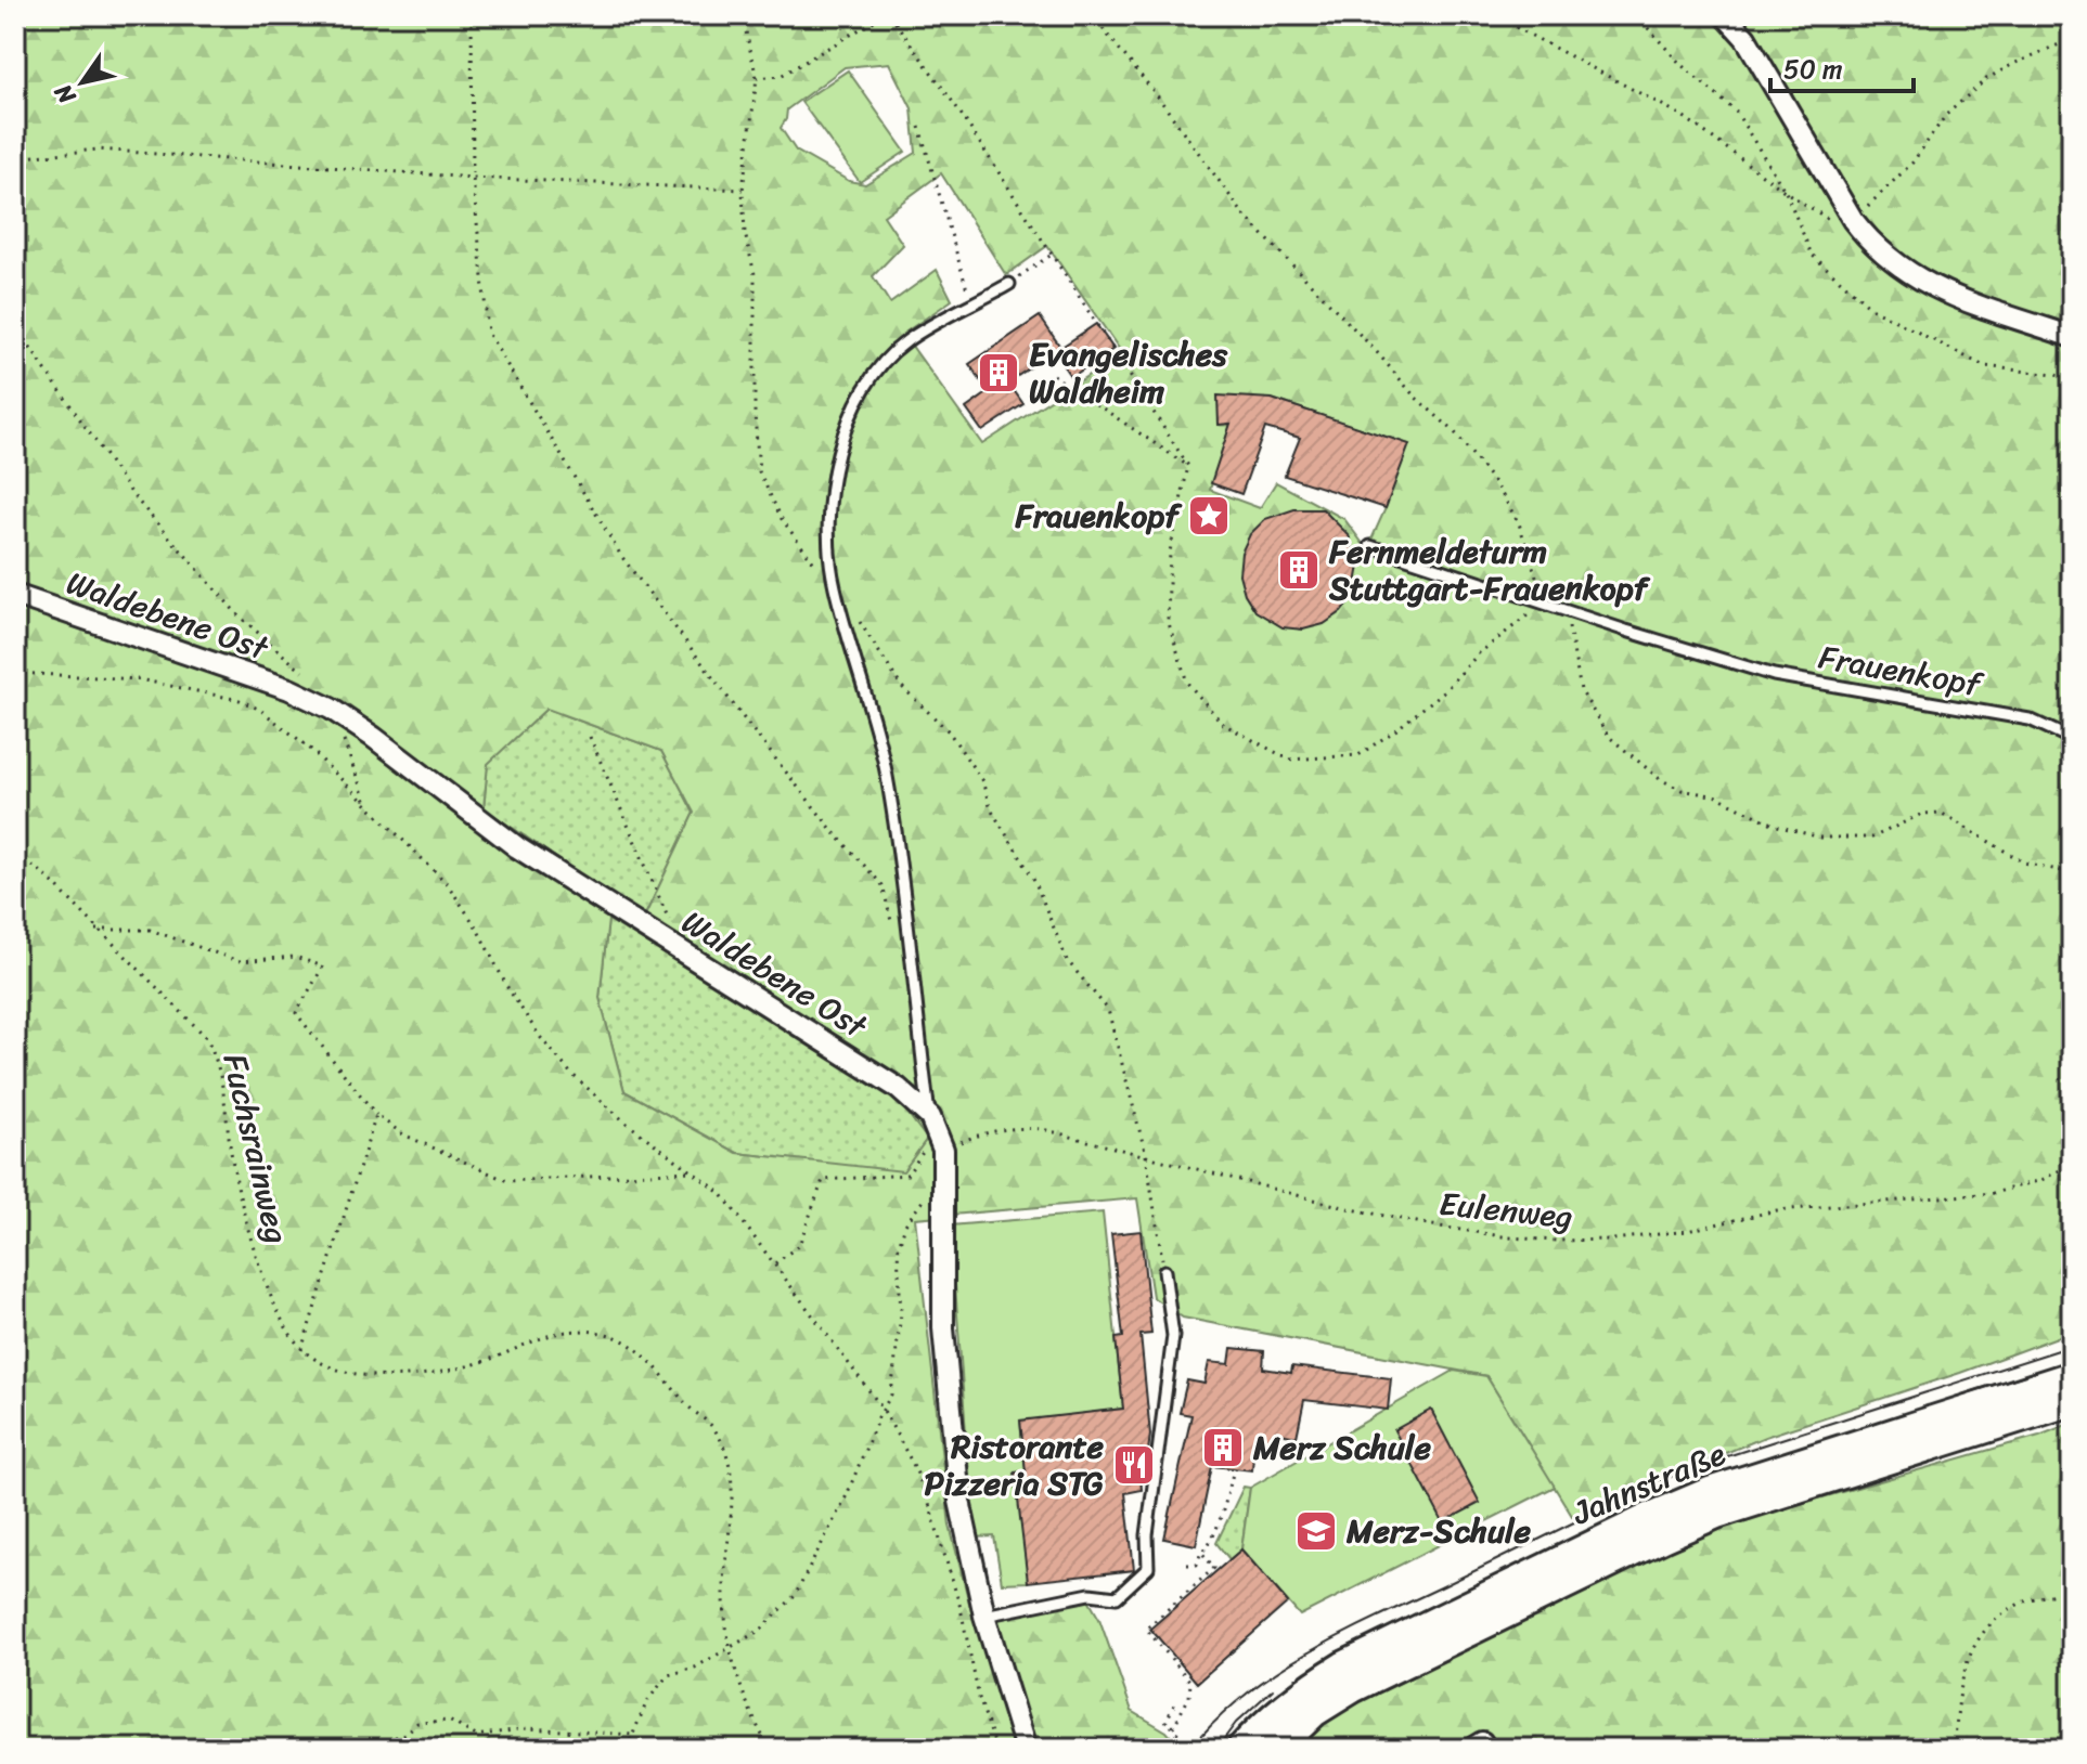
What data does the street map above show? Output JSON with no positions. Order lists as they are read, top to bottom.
{
  "streets": {
    "main road": ["Jahnstraße"],
    "street": ["Waldebene Ost"],
    "lane": ["Frauenkopf"],
    "path": ["Fuchsrainweg", "Eulenweg"]
  },
  "crossings": [
    ["Waldebene Ost", "Eulenweg"]
  ],
  "places": {
    "building": ["Evangelisches Waldheim", "Fernmeldeturm Stuttgart-Frauenkopf", "Merz Schule"],
    "place": ["Frauenkopf"],
    "restaurant": ["Ristorante Pizzeria STG"],
    "school or university": ["Merz-Schule"]
  },
  "scale_bar": "50 m",
  "north": "bottom left"
}
